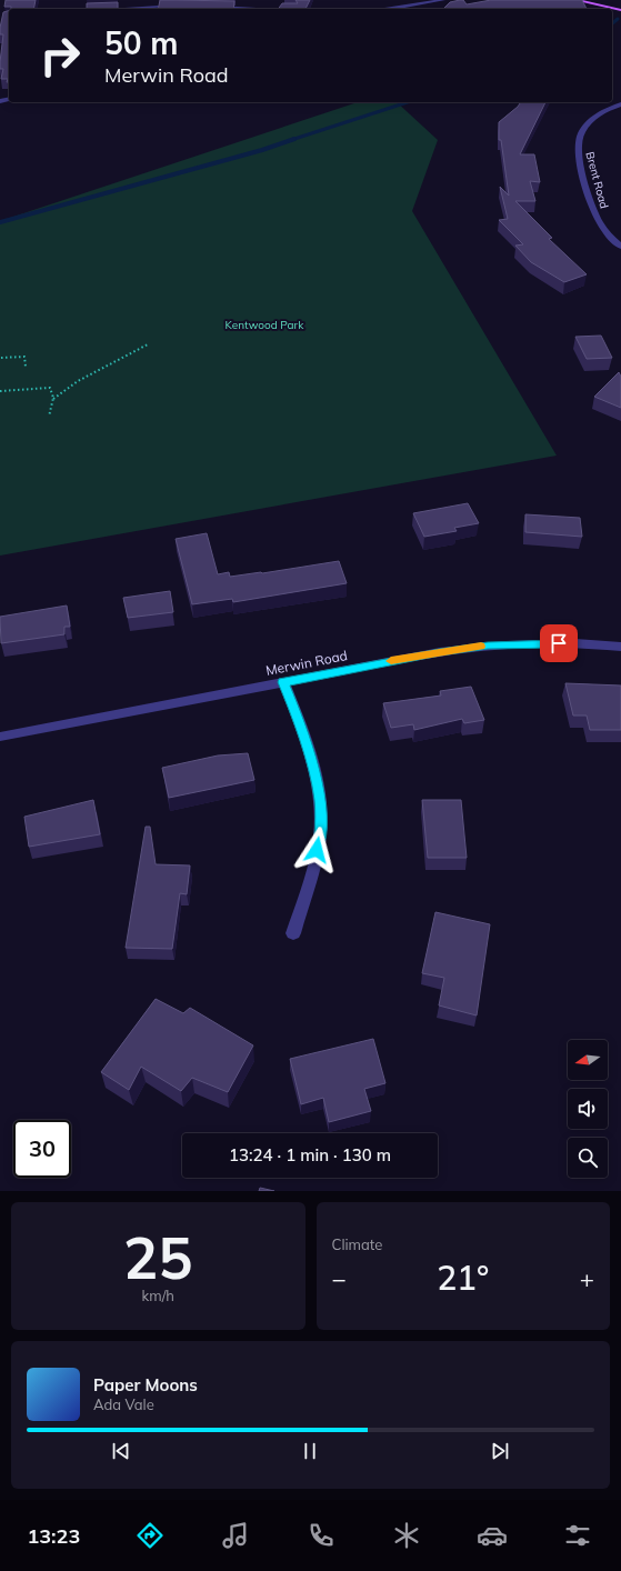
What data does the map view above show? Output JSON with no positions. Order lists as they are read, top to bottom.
{
  "streets": {
    "street": ["Brent Road", "Merwin Road"]
  },
  "parks": ["Kentwood Park"],
  "north": "left",
  "page": {
    "turn": ["50 m", "Merwin Road"],
    "limit": "30",
    "trip": "13:24 · 1 min · 130 m",
    "tile": [
      ["25", "km/h"],
      "Climate"
    ],
    "heat": ["−", "21°", "+"],
    "song": ["Paper Moons", "Ada Vale"],
    "tabs": "13:23"
  }
}
